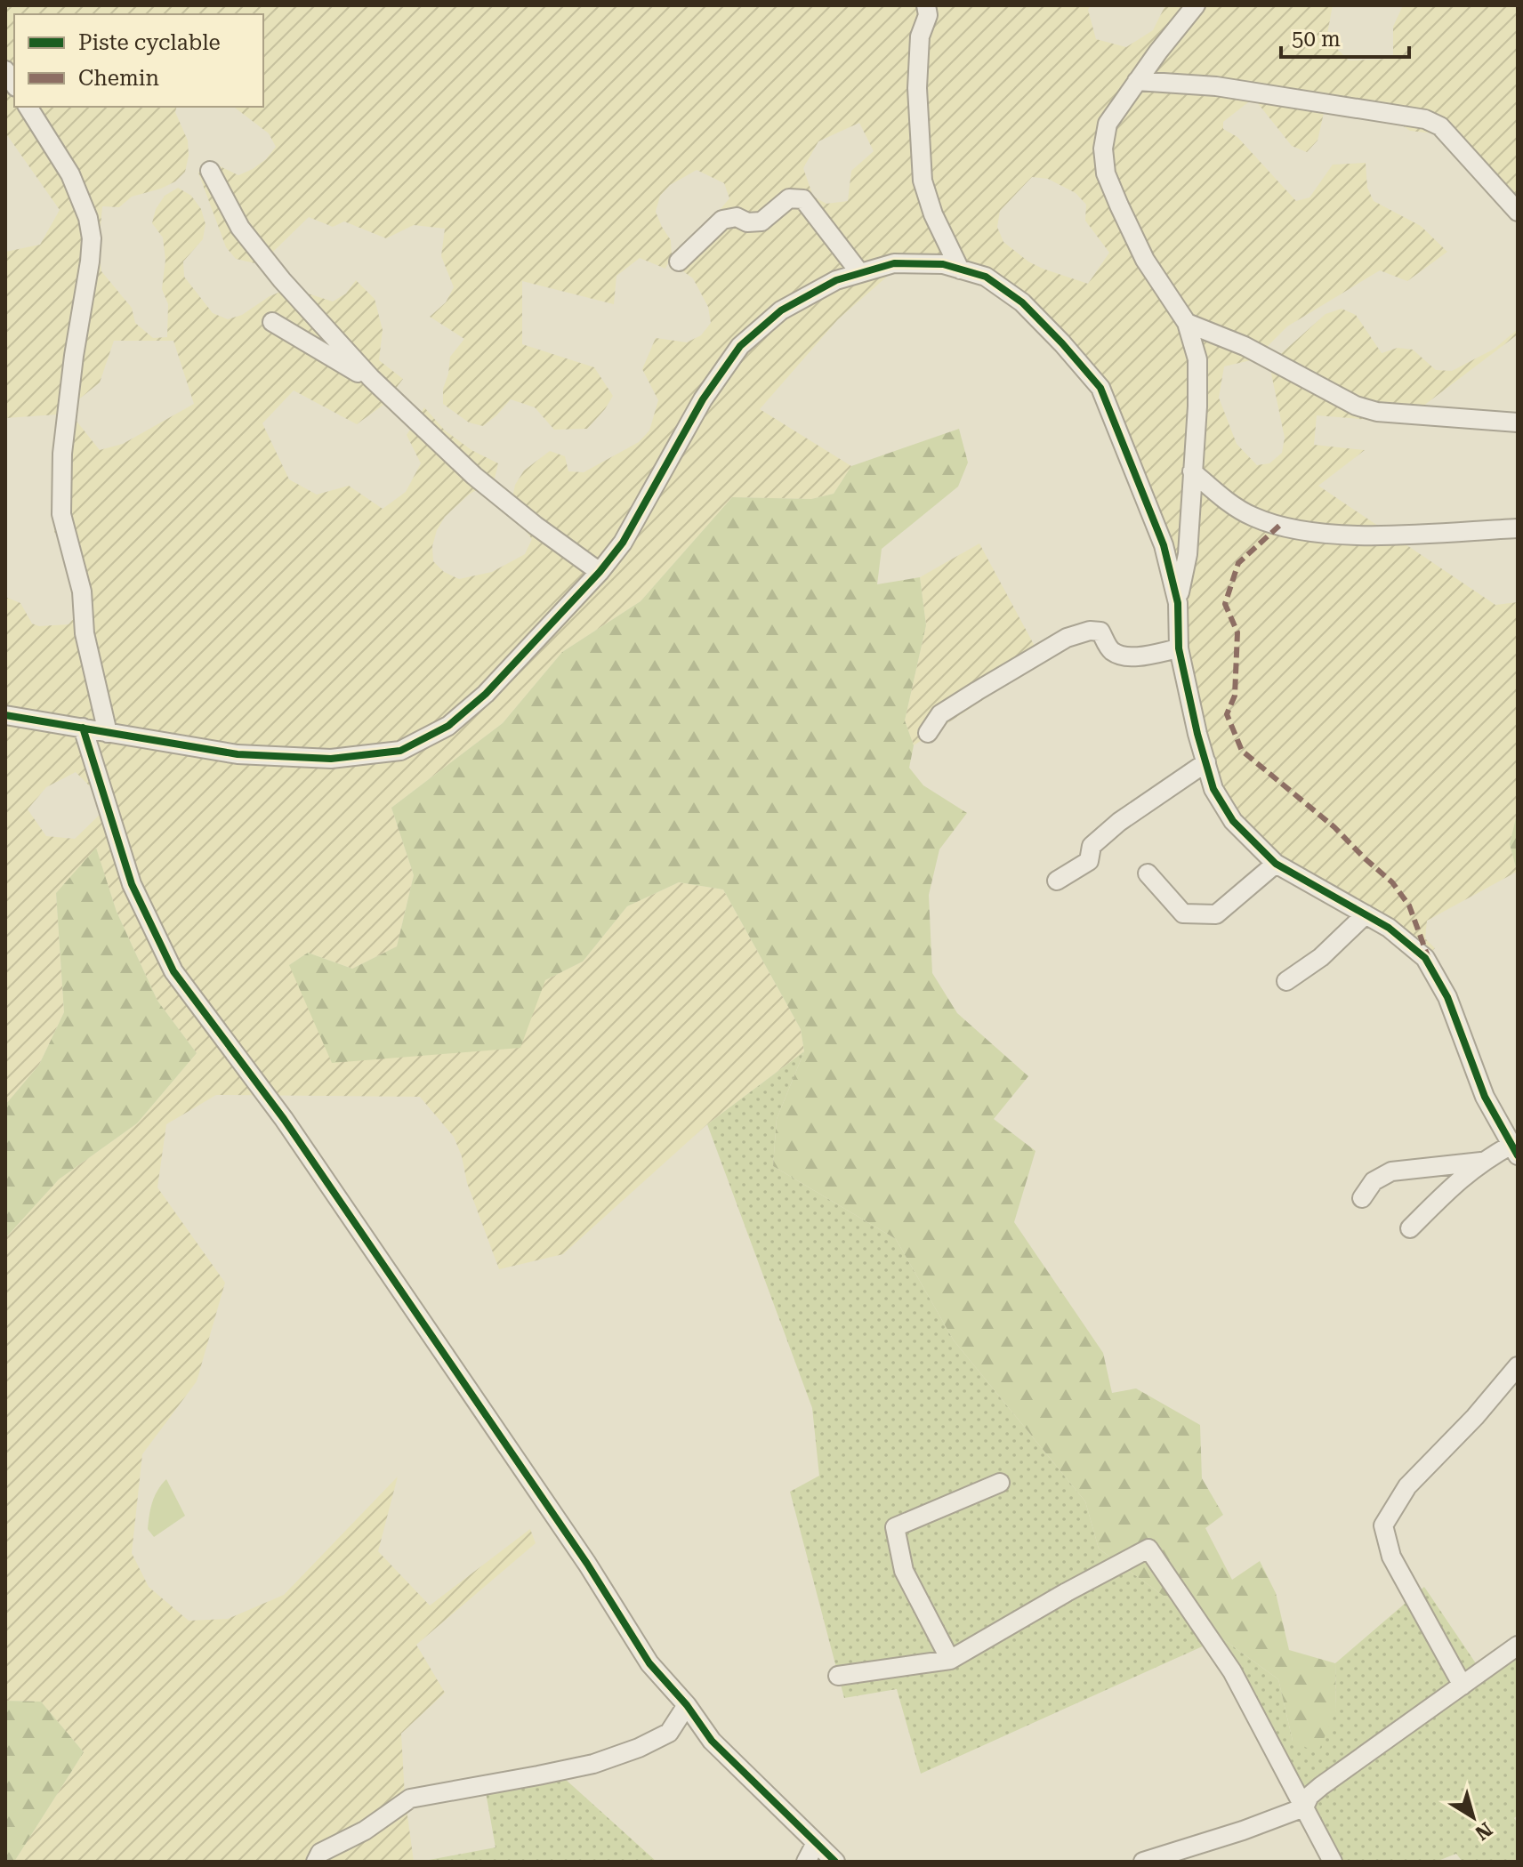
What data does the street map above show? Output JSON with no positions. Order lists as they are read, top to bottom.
{
  "legend": ["Piste cyclable", "Chemin"],
  "scale_bar": "50 m",
  "north": "bottom right"
}
